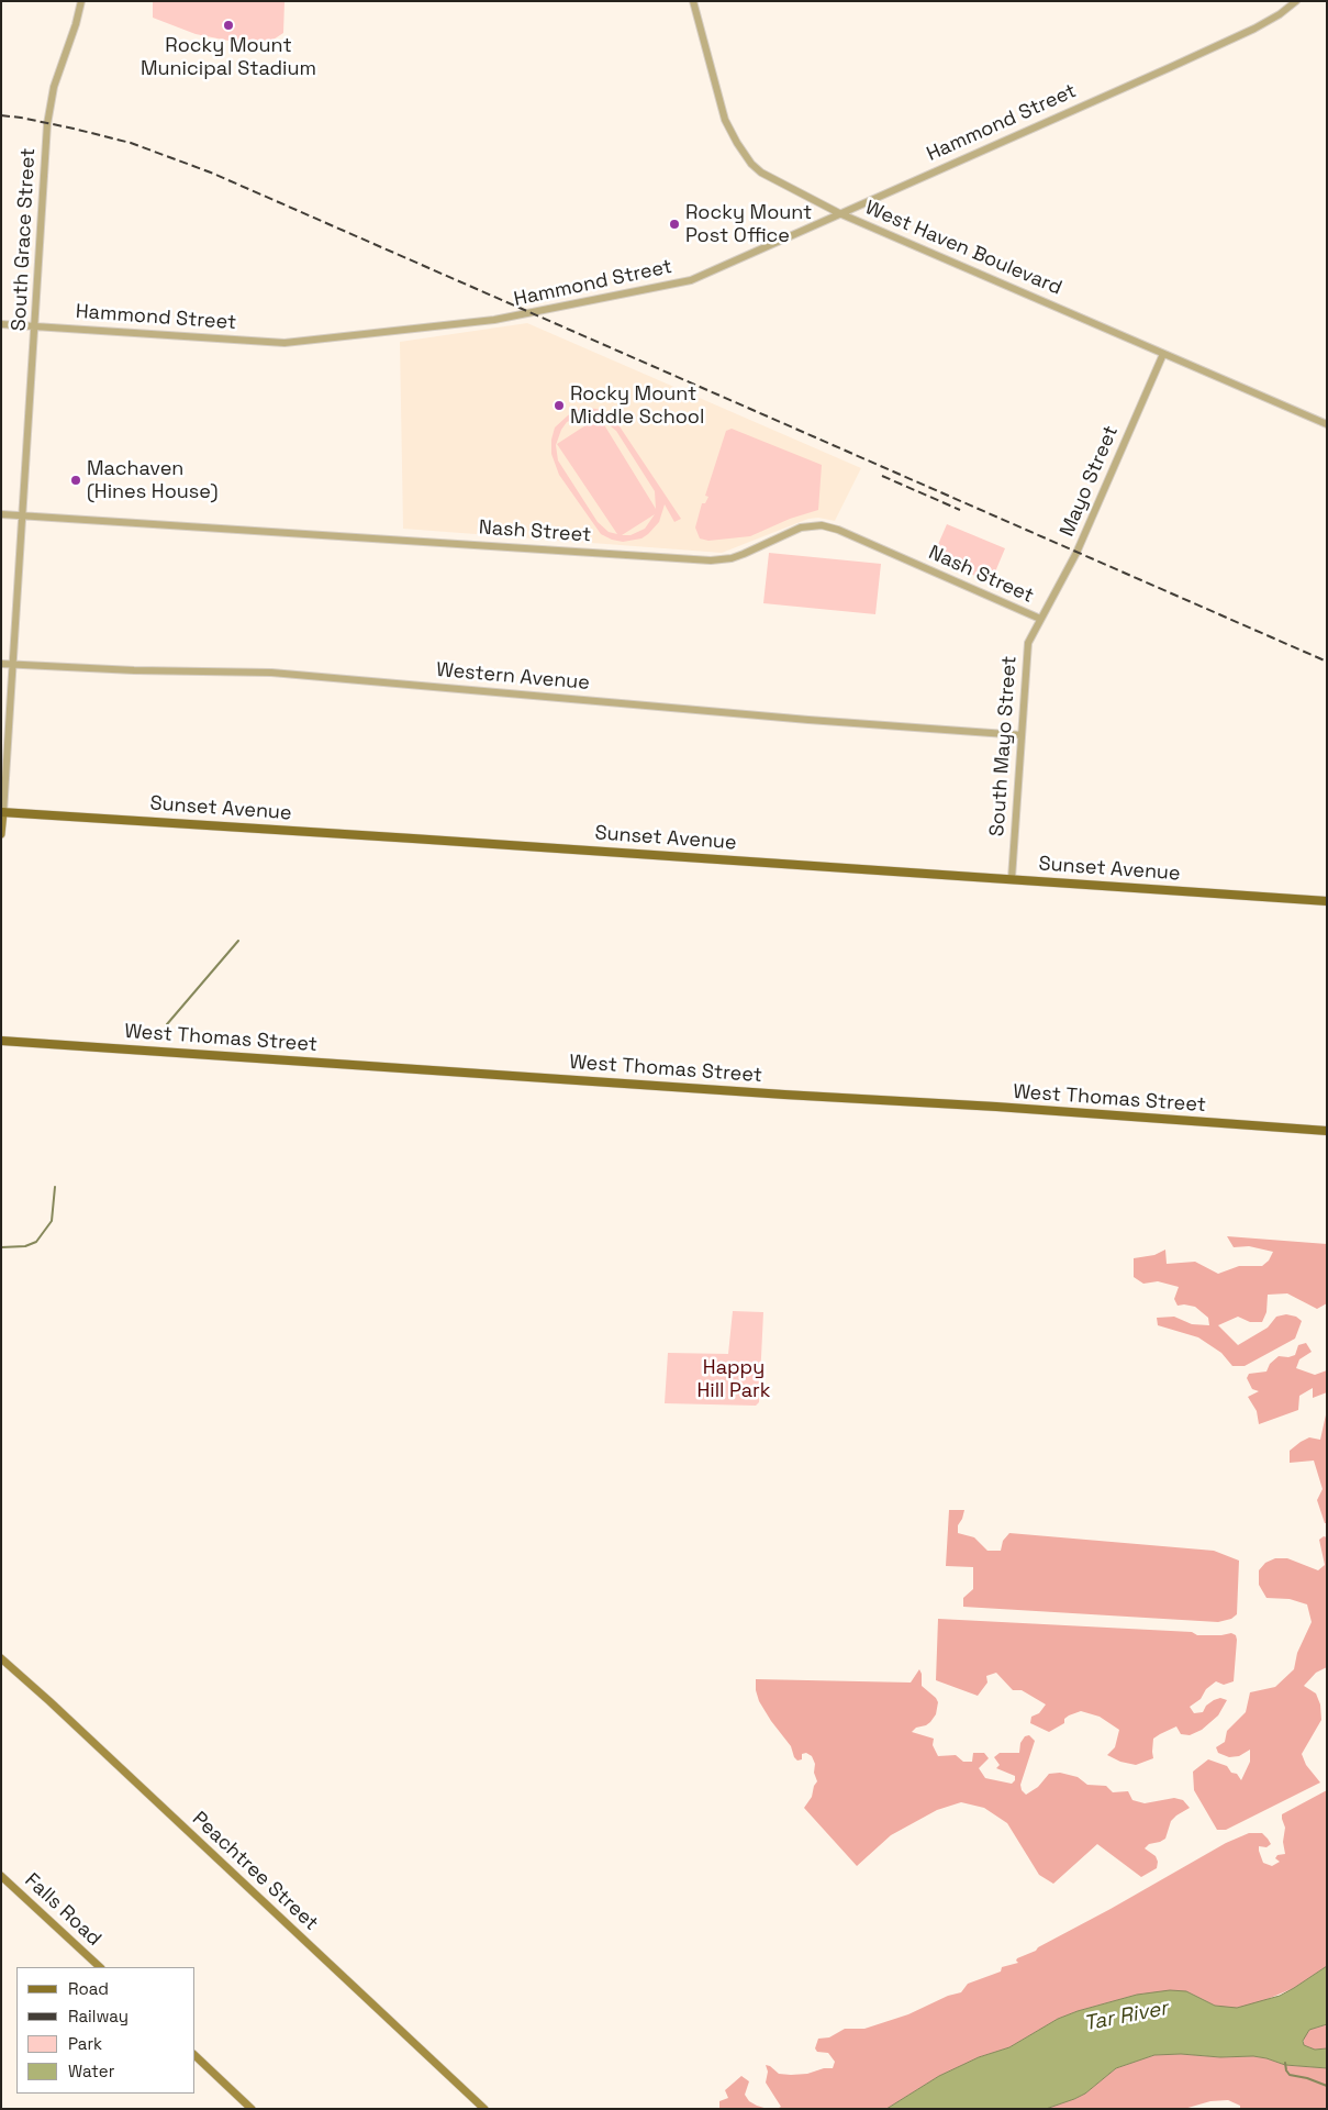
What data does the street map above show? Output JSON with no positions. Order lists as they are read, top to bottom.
{
  "streets": {
    "main road": [
      "Sunset Avenue",
      "West Thomas Street",
      "Peachtree Street",
      "Falls Road"
    ],
    "street": [
      "Hammond Street",
      "South Grace Street",
      "West Haven Boulevard",
      "Mayo Street",
      "Nash Street",
      "Western Avenue",
      "South Mayo Street"
    ]
  },
  "crossings": [
    ["Hammond Street", "South Grace Street"],
    ["Hammond Street", "West Haven Boulevard"],
    ["South Grace Street", "Nash Street"],
    ["South Grace Street", "Western Avenue"],
    ["South Grace Street", "Sunset Avenue"],
    ["West Haven Boulevard", "Mayo Street"],
    ["Mayo Street", "Nash Street"],
    ["Mayo Street", "South Mayo Street"],
    ["Nash Street", "South Mayo Street"],
    ["Western Avenue", "South Mayo Street"],
    ["South Mayo Street", "Sunset Avenue"]
  ],
  "water": ["Tar River"],
  "parks": ["Happy Hill Park"],
  "places": [
    "Rocky Mount Municipal Stadium",
    "Rocky Mount Post Office",
    "Rocky Mount Middle School",
    "Machaven (Hines House)"
  ],
  "legend": [
    "Road",
    "Railway",
    "Park",
    "Water"
  ]
}
